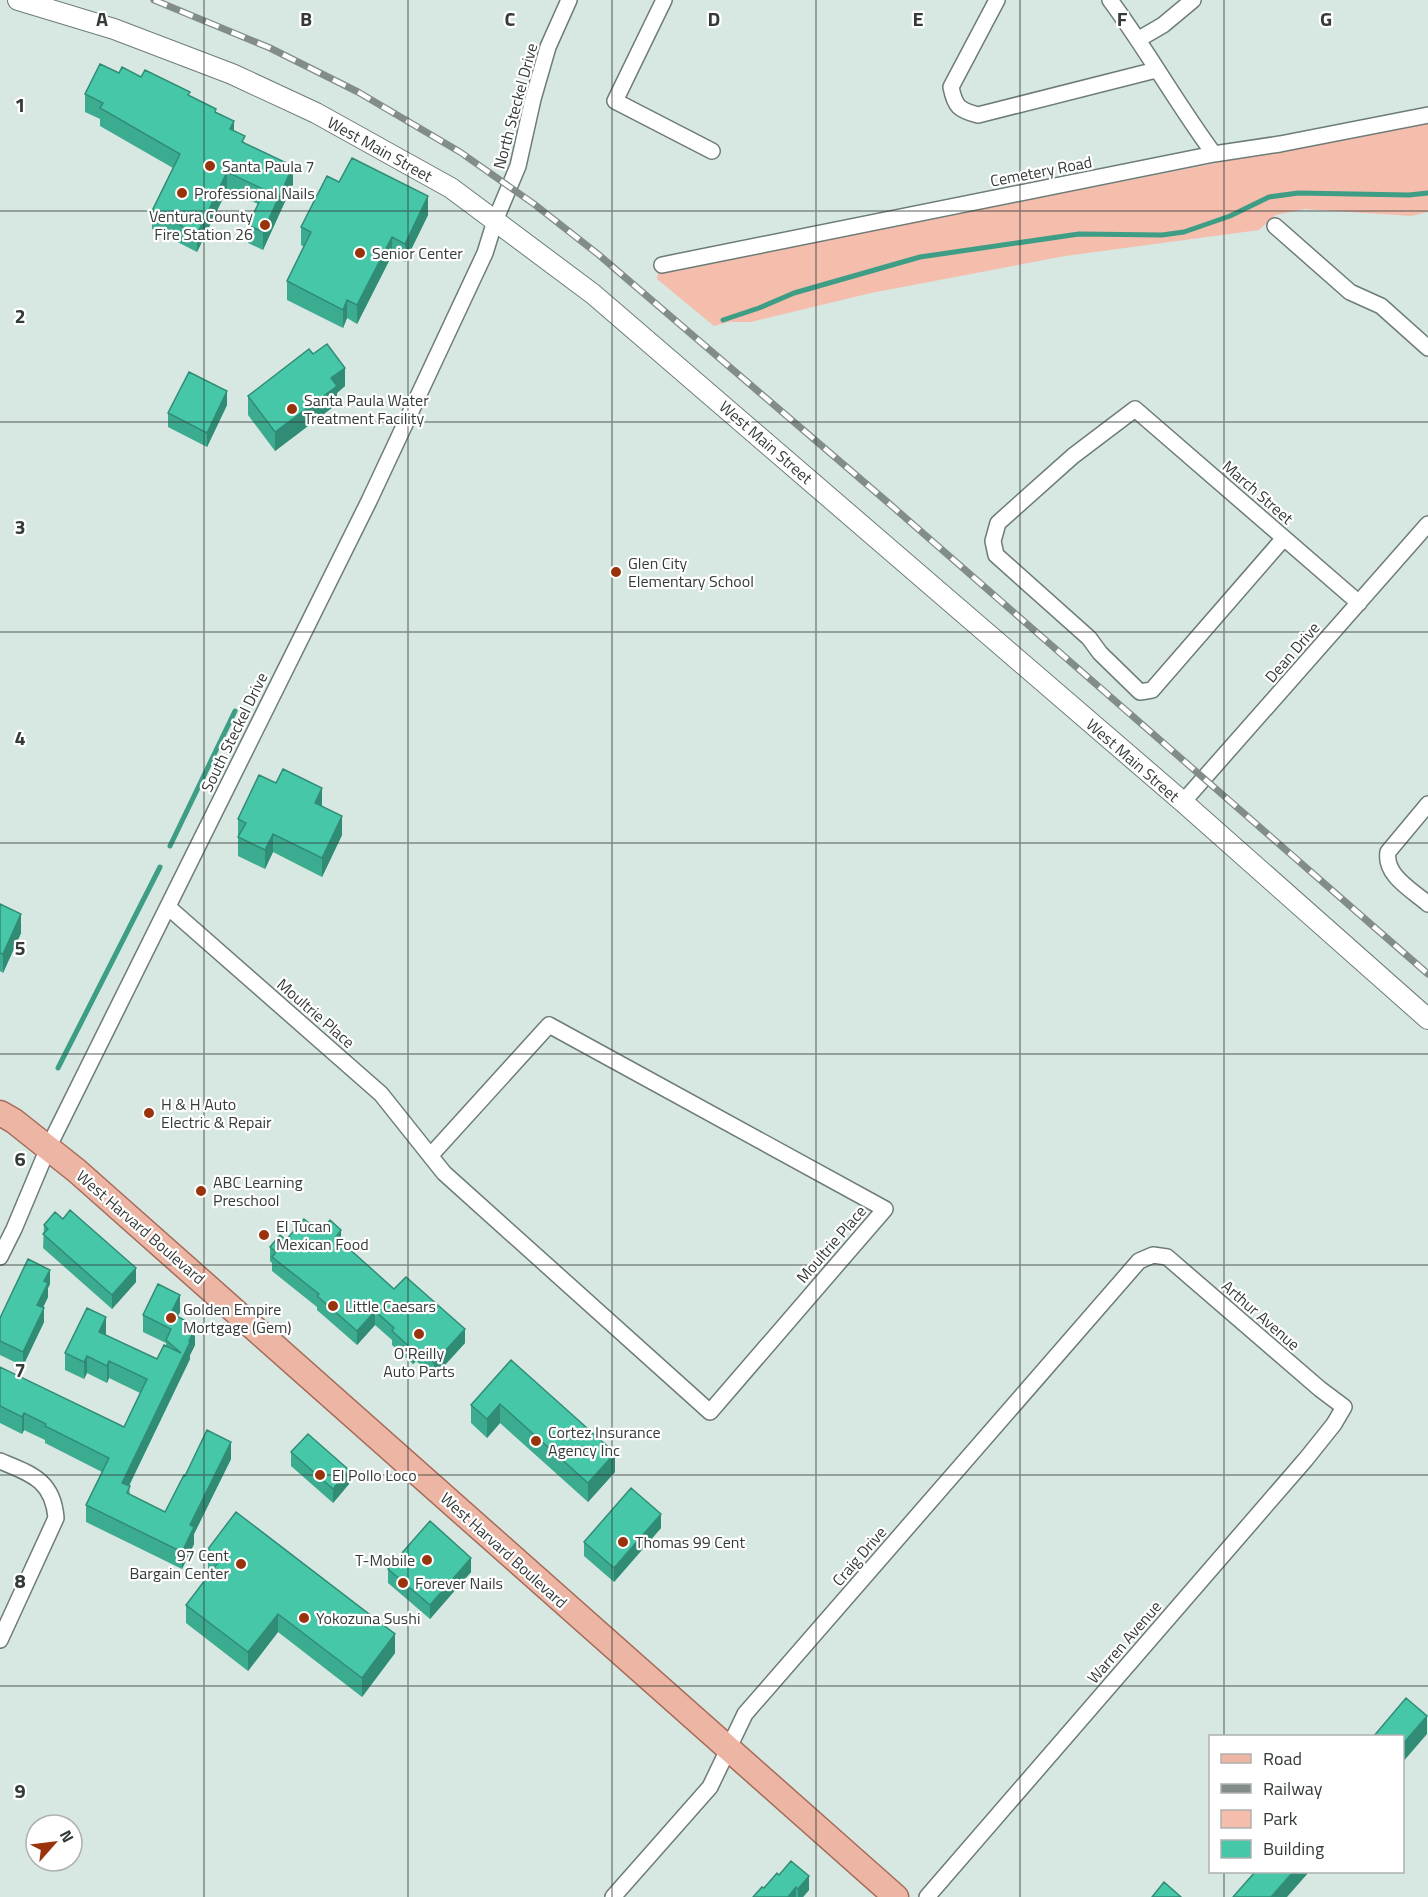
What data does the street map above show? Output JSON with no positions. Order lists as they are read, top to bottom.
{
  "streets": {
    "main road": ["West Harvard Boulevard"],
    "street": [
      "North Steckel Drive",
      "West Main Street",
      "Cemetery Road",
      "March Street",
      "Dean Drive",
      "South Steckel Drive",
      "Moultrie Place",
      "Arthur Avenue",
      "Craig Drive",
      "Warren Avenue"
    ]
  },
  "crossings": [
    ["North Steckel Drive", "West Main Street"],
    ["North Steckel Drive", "South Steckel Drive"],
    ["West Main Street", "Dean Drive"],
    ["West Main Street", "South Steckel Drive"],
    ["March Street", "Dean Drive"],
    ["South Steckel Drive", "Moultrie Place"],
    ["South Steckel Drive", "West Harvard Boulevard"],
    ["West Harvard Boulevard", "Craig Drive"],
    ["Arthur Avenue", "Craig Drive"],
    ["Arthur Avenue", "Warren Avenue"]
  ],
  "places": [
    "Santa Paula 7",
    "Professional Nails",
    "Ventura County Fire Station 26",
    "Senior Center",
    "Santa Paula Water Treatment Facility",
    "Glen City Elementary School",
    "H & H Auto Electric & Repair",
    "ABC Learning Preschool",
    "El Tucan Mexican Food",
    "Little Caesars",
    "Golden Empire Mortgage (Gem)",
    "O'Reilly Auto Parts",
    "Cortez Insurance Agency Inc",
    "El Pollo Loco",
    "Thomas 99 Cent",
    "T-Mobile",
    "97 Cent Bargain Center",
    "Forever Nails",
    "Yokozuna Sushi"
  ],
  "legend": [
    "Road",
    "Railway",
    "Park",
    "Building"
  ],
  "north": "top right",
  "grid": {
    "columns": [
      "A",
      "B",
      "C",
      "D",
      "E",
      "F",
      "G"
    ],
    "rows": [
      "1",
      "2",
      "3",
      "4",
      "5",
      "6",
      "7",
      "8",
      "9"
    ]
  }
}
